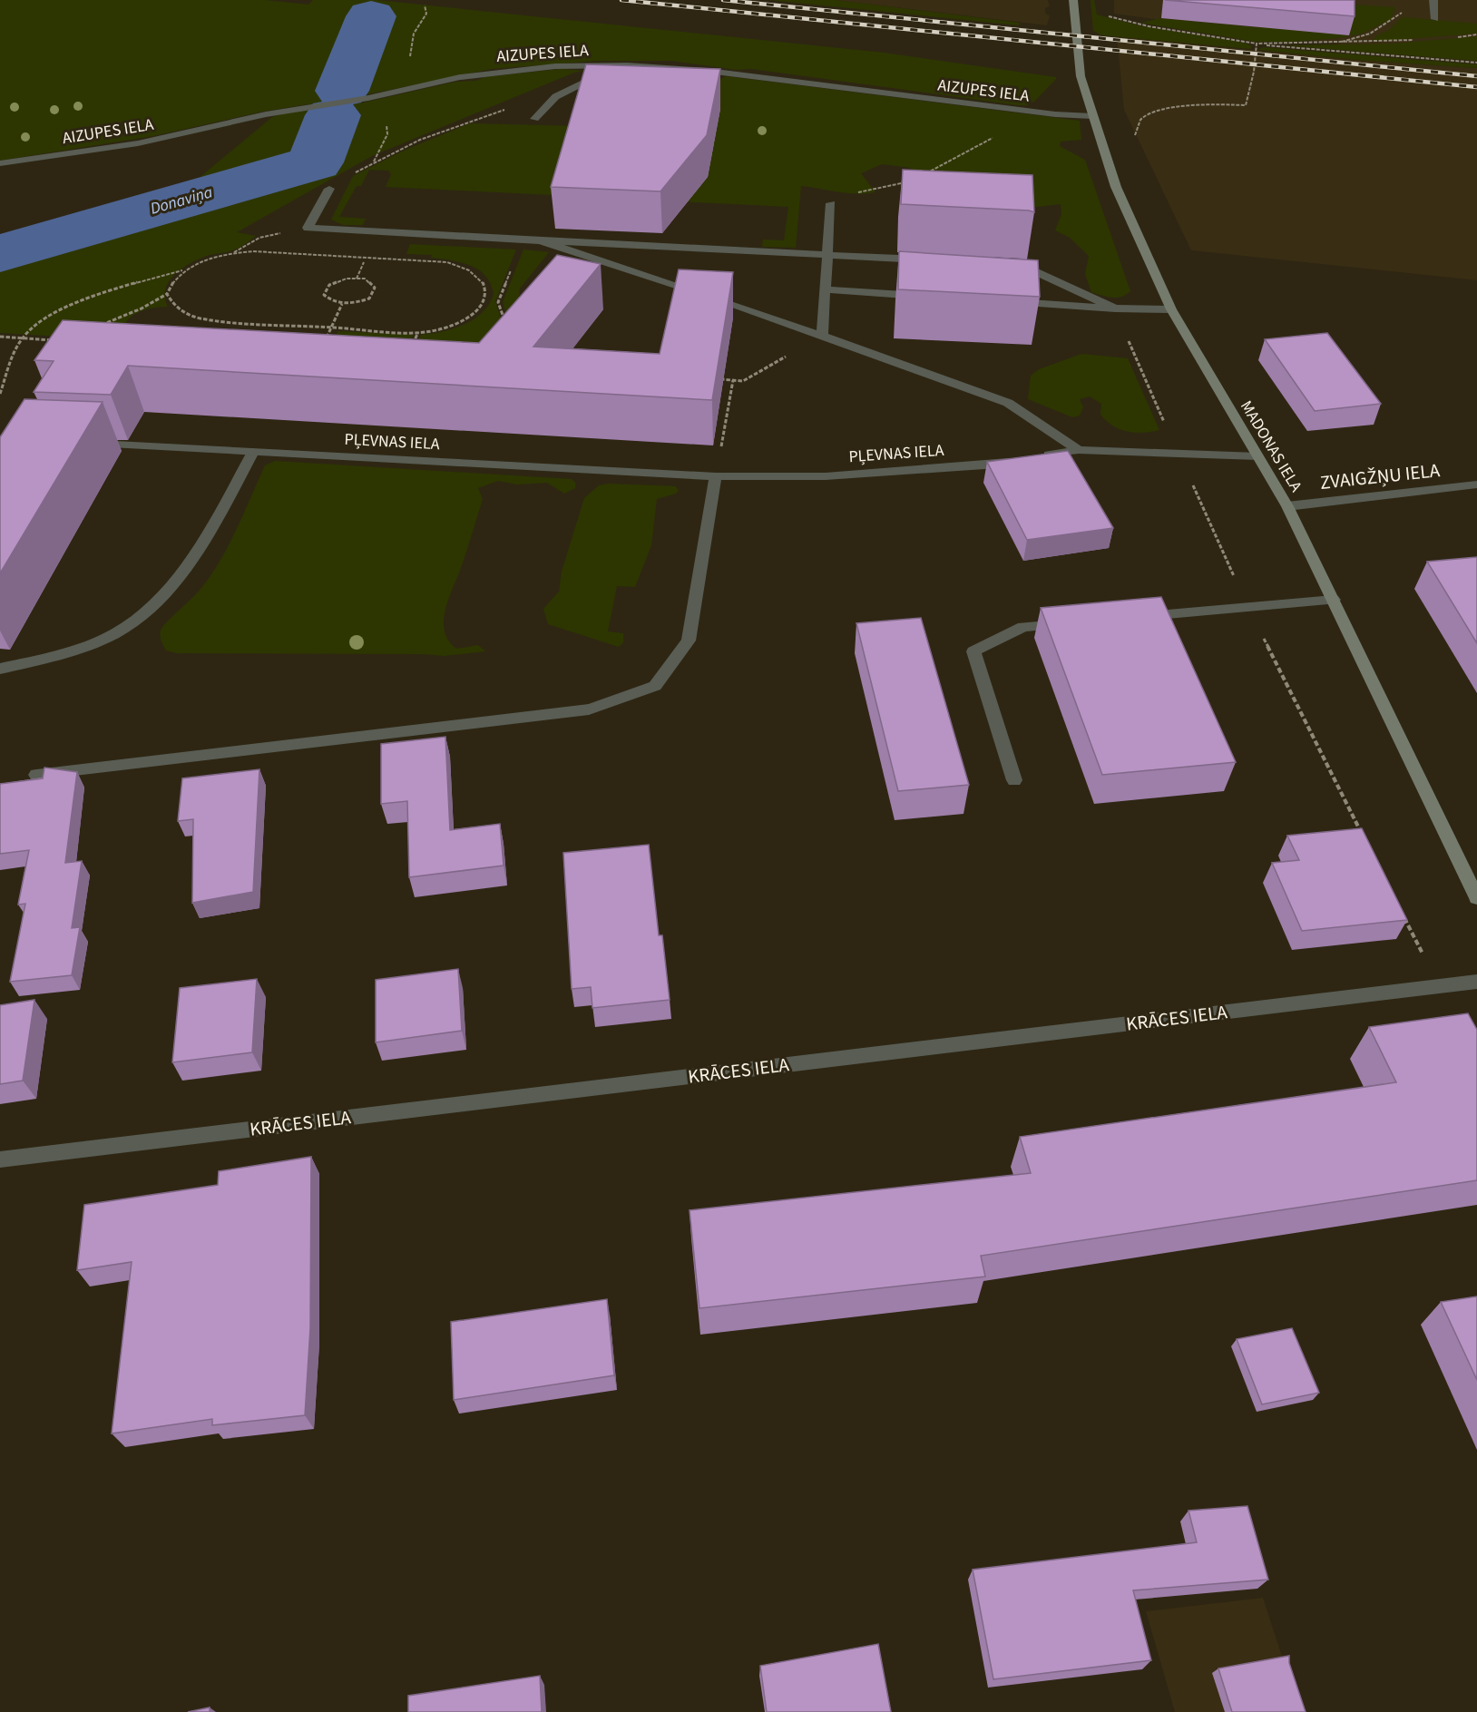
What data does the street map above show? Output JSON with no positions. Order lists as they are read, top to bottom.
{
  "streets": {
    "main road": ["MADONAS IELA"],
    "street": [
      "AIZUPES IELA",
      "PĻEVNAS IELA",
      "ZVAIGŽŅU IELA",
      "KRĀCES IELA"
    ]
  },
  "crossings": [
    ["AIZUPES IELA", "MADONAS IELA"],
    ["PĻEVNAS IELA", "MADONAS IELA"],
    ["MADONAS IELA", "ZVAIGŽŅU IELA"]
  ],
  "water": ["Donaviņa"]
}
